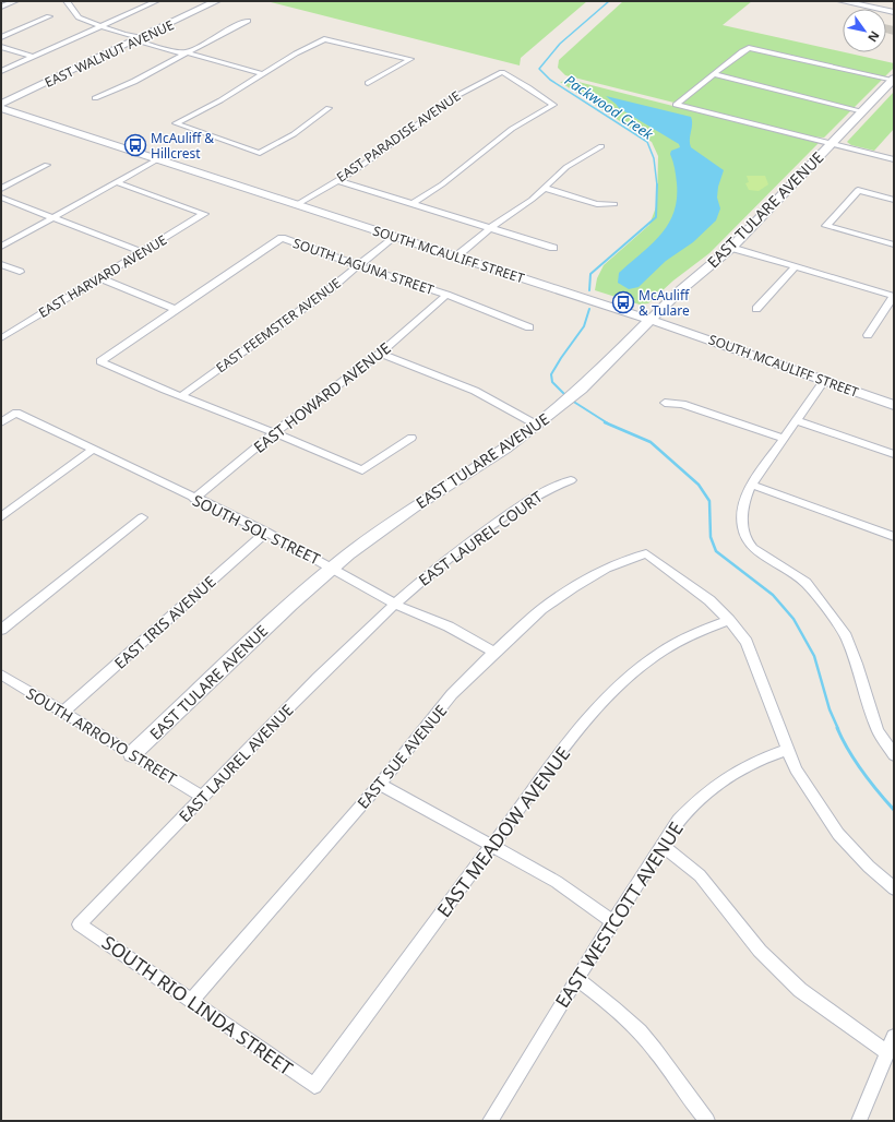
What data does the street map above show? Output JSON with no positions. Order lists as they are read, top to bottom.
{
  "streets": {
    "street": [
      "EAST WALNUT AVENUE",
      "EAST PARADISE AVENUE",
      "EAST TULARE AVENUE",
      "SOUTH MCAULIFF STREET",
      "SOUTH LAGUNA STREET",
      "EAST HARVARD AVENUE",
      "EAST FEEMSTER AVENUE",
      "EAST HOWARD AVENUE",
      "SOUTH SOL STREET",
      "EAST LAUREL COURT",
      "EAST IRIS AVENUE",
      "SOUTH ARROYO STREET",
      "EAST SUE AVENUE",
      "EAST LAUREL AVENUE",
      "EAST MEADOW AVENUE",
      "EAST WESTCOTT AVENUE",
      "SOUTH RIO LINDA STREET"
    ]
  },
  "crossings": [
    ["EAST PARADISE AVENUE", "SOUTH MCAULIFF STREET"],
    ["EAST TULARE AVENUE", "SOUTH MCAULIFF STREET"],
    ["EAST TULARE AVENUE", "SOUTH SOL STREET"],
    ["EAST TULARE AVENUE", "SOUTH ARROYO STREET"],
    ["SOUTH MCAULIFF STREET", "EAST FEEMSTER AVENUE"],
    ["SOUTH LAGUNA STREET", "EAST FEEMSTER AVENUE"],
    ["SOUTH LAGUNA STREET", "EAST HOWARD AVENUE"],
    ["EAST HOWARD AVENUE", "SOUTH SOL STREET"],
    ["SOUTH SOL STREET", "EAST LAUREL COURT"],
    ["SOUTH SOL STREET", "EAST IRIS AVENUE"],
    ["SOUTH SOL STREET", "EAST SUE AVENUE"],
    ["SOUTH SOL STREET", "EAST LAUREL AVENUE"],
    ["EAST LAUREL COURT", "EAST LAUREL AVENUE"],
    ["EAST IRIS AVENUE", "SOUTH ARROYO STREET"],
    ["SOUTH ARROYO STREET", "EAST LAUREL AVENUE"],
    ["EAST SUE AVENUE", "EAST MEADOW AVENUE"],
    ["EAST SUE AVENUE", "SOUTH RIO LINDA STREET"],
    ["EAST LAUREL AVENUE", "SOUTH RIO LINDA STREET"],
    ["EAST MEADOW AVENUE", "SOUTH RIO LINDA STREET"]
  ],
  "water": ["Packwood Creek"],
  "places": {
    "bus stop": ["McAuliff & Hillcrest", "McAuliff & Tulare"]
  },
  "north": "bottom right"
}
